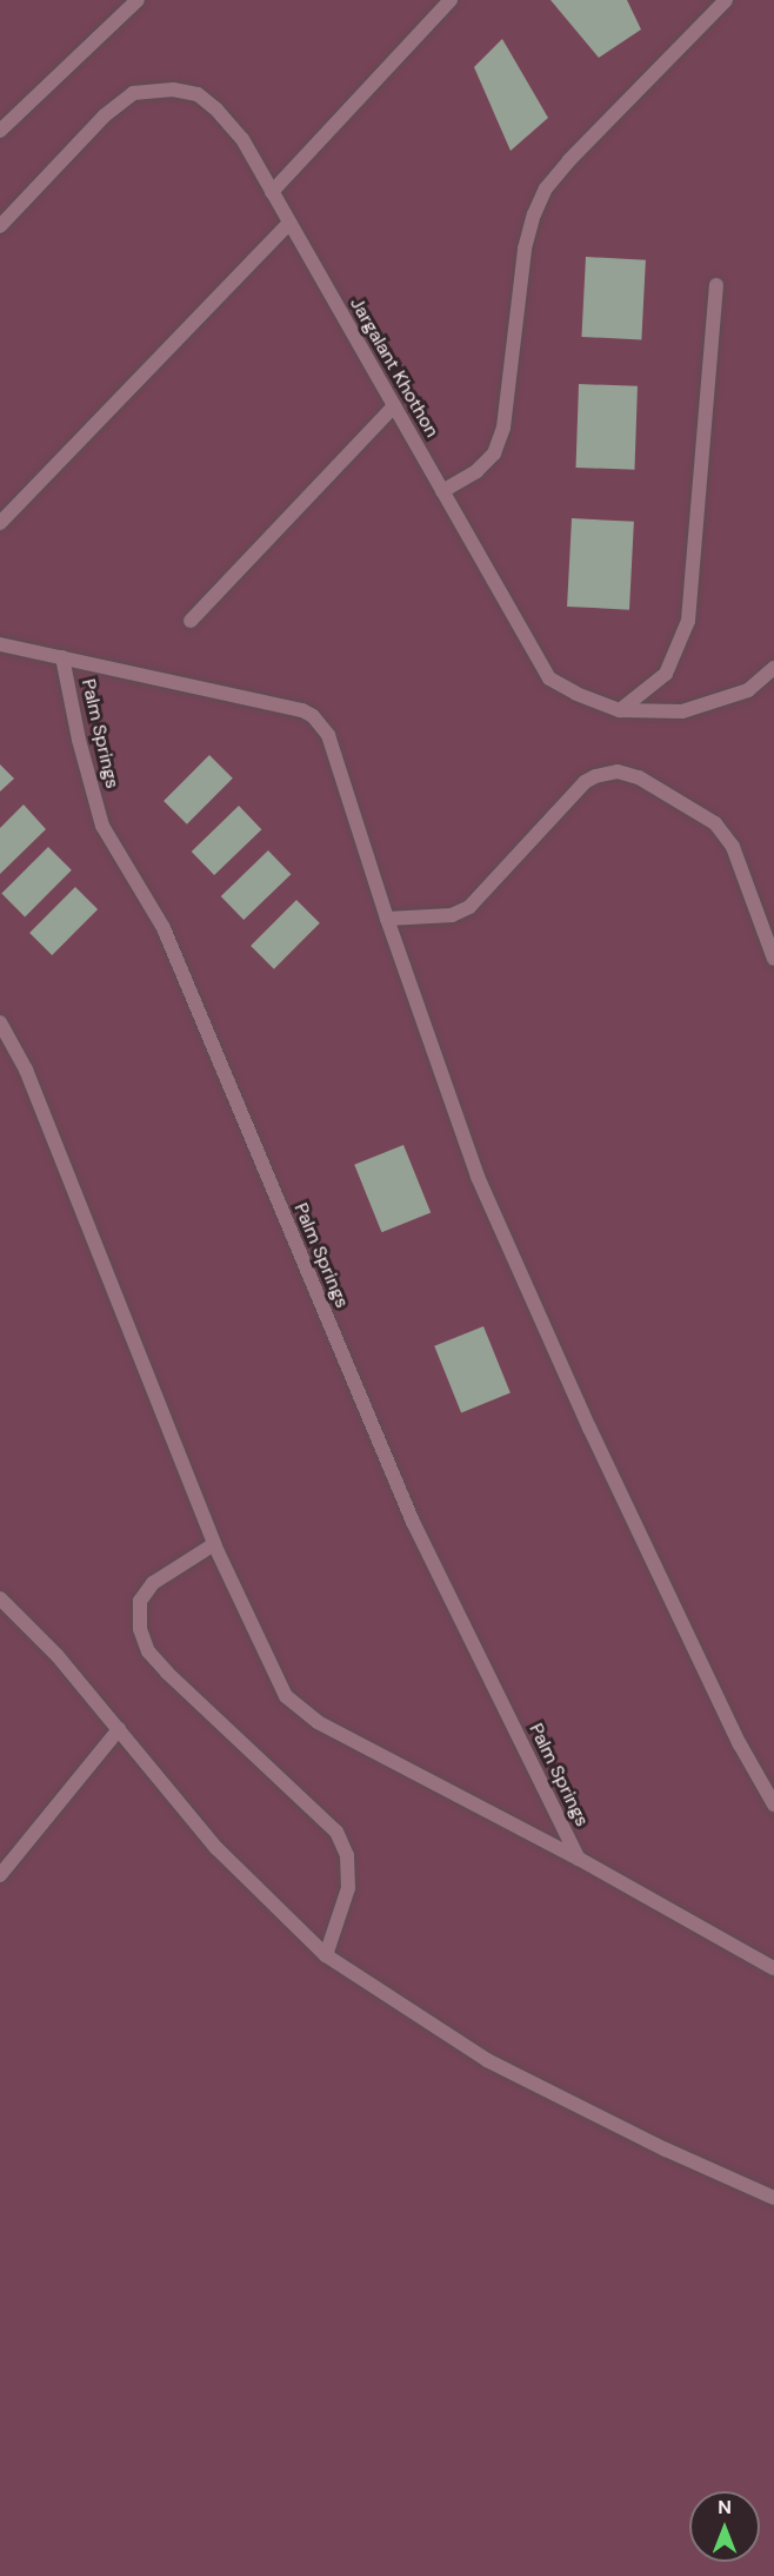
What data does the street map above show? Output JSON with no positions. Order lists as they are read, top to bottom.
{
  "streets": {
    "street": ["Jargalant Khothon", "Palm Springs"]
  },
  "north": "top"
}
